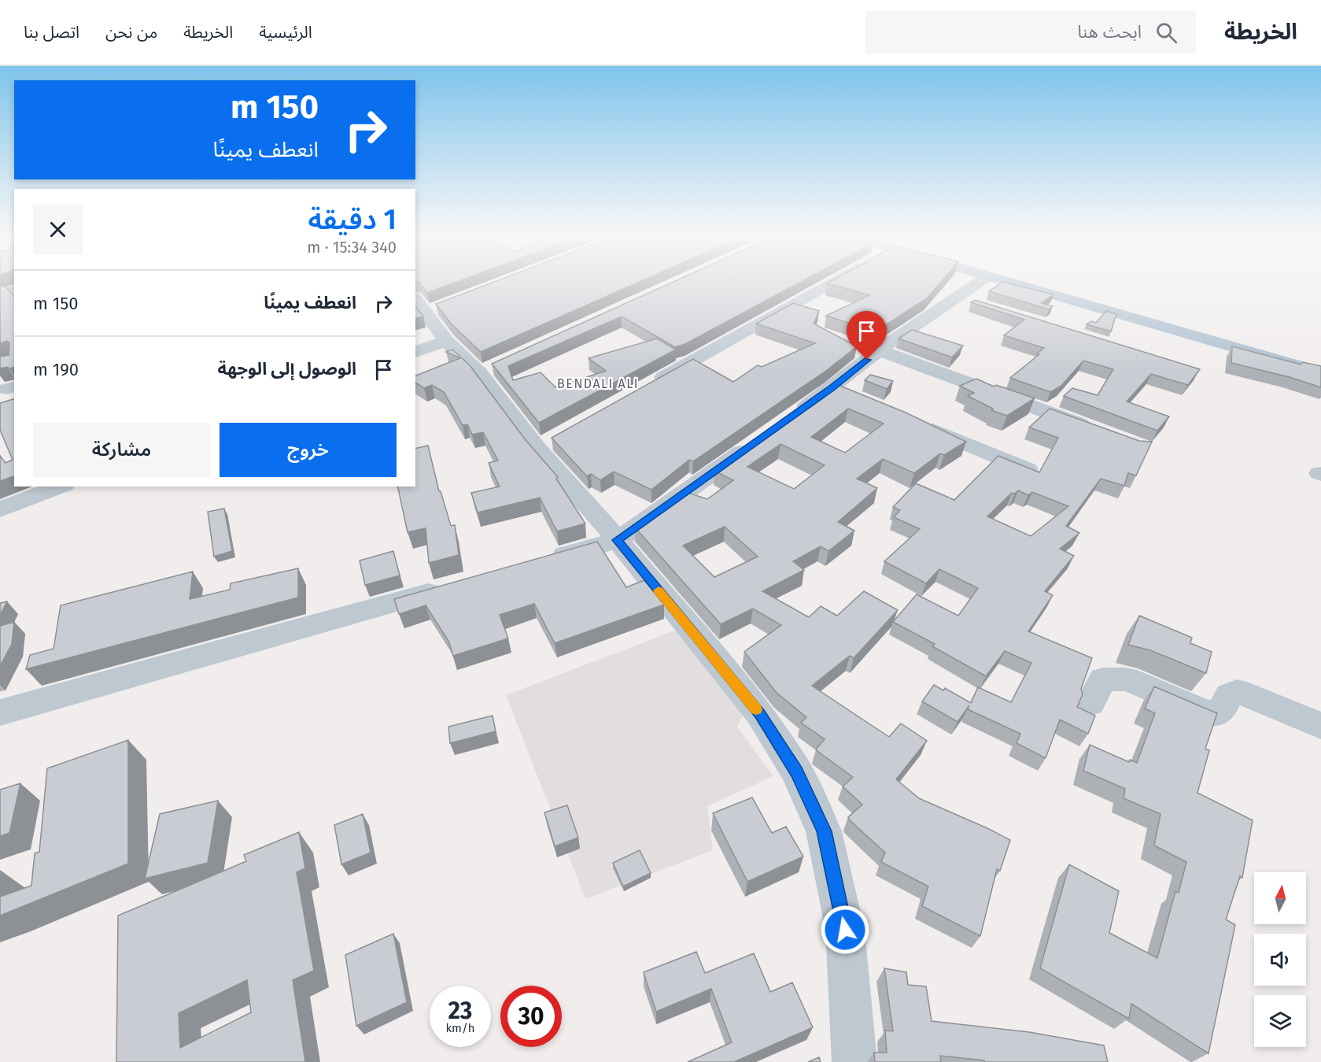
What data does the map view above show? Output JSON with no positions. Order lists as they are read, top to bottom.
{
  "districts": ["BENDALI ALI"],
  "north": "top",
  "page": {
    "header": "الخريطة",
    "search": "ابحث هنا",
    "nav": [
      "الرئيسية",
      "الخريطة",
      "من نحن",
      "اتصل بنا"
    ],
    "turn": ["150 m", "انعطف يمينًا"],
    "heading": ["1 دقيقة", "340 m · 15:34"],
    "list": [
      {
        "name": "انعطف يمينًا",
        "value": "150 m"
      },
      {
        "name": "الوصول إلى الوجهة",
        "value": "190 m"
      }
    ],
    "buttons": ["خروج", "مشاركة"],
    "speed": "23 km/h",
    "limit": "30"
  }
}
